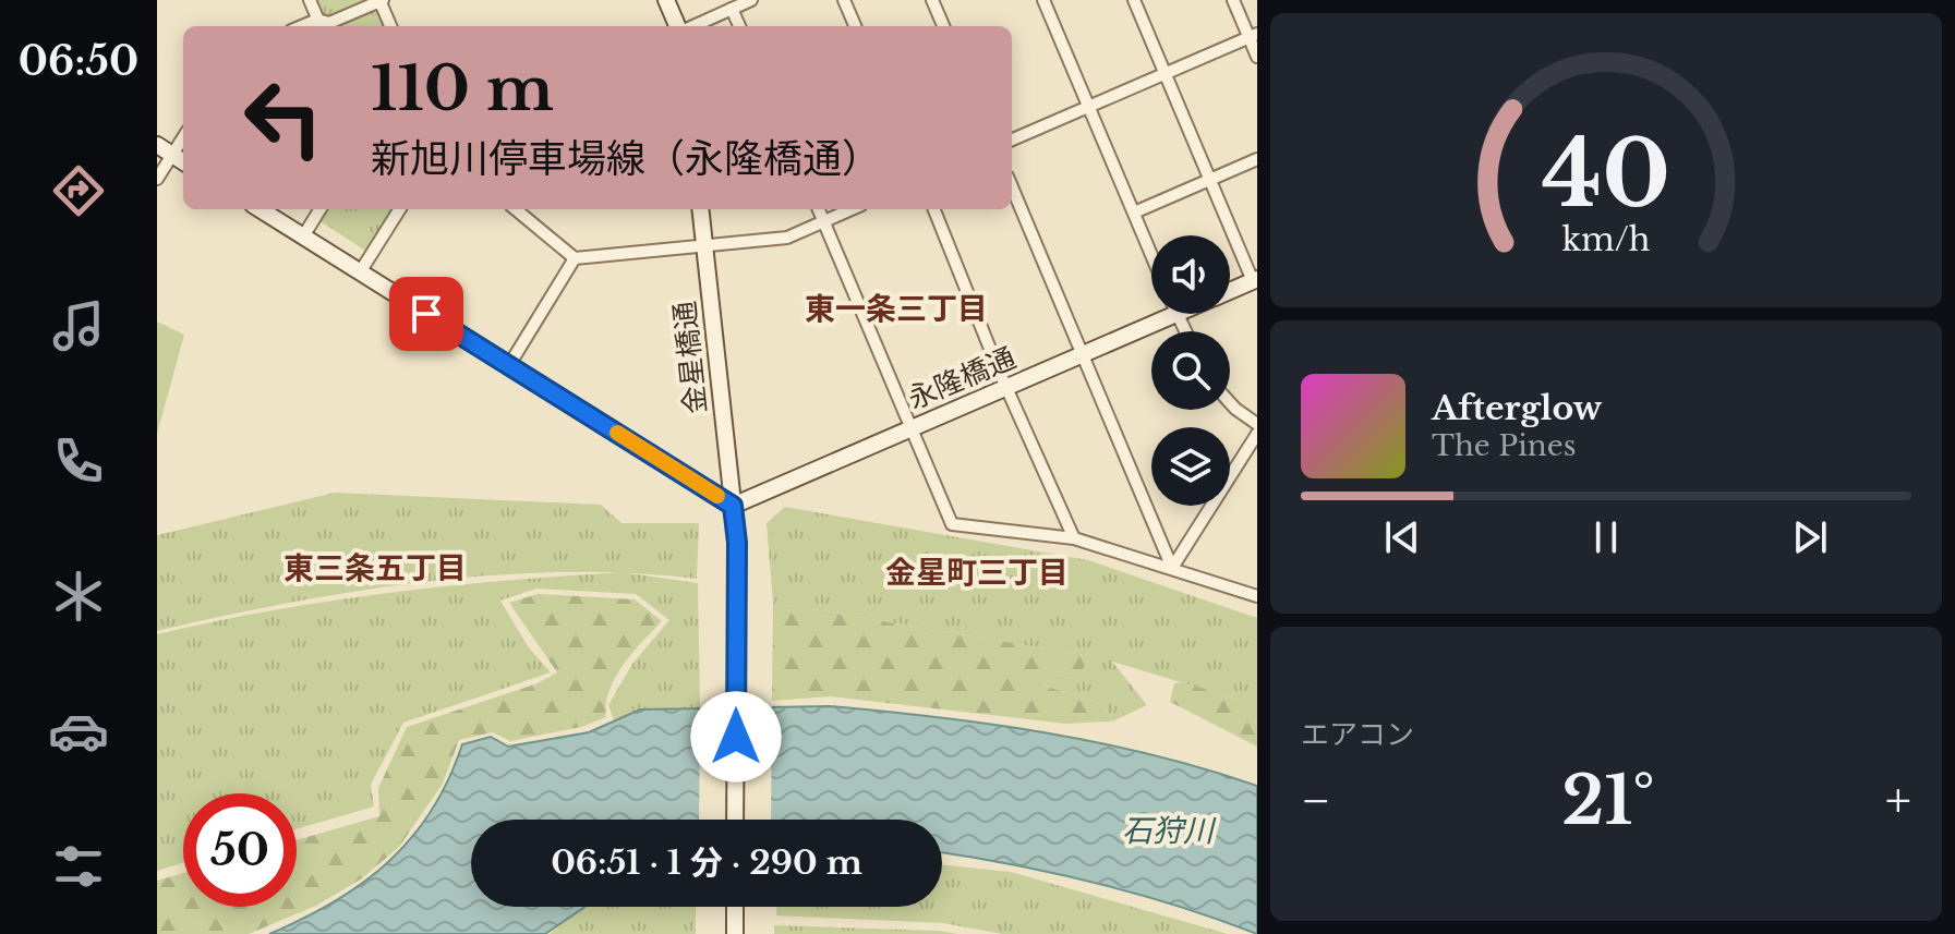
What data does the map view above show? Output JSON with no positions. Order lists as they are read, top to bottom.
{
  "streets": {
    "main road": ["金星橋通", "永隆橋通"]
  },
  "crossings": [
    ["金星橋通", "永隆橋通"]
  ],
  "districts": ["東一条三丁目", "東三条五丁目", "金星町三丁目"],
  "water": ["石狩川"],
  "page": {
    "tabs": "06:50",
    "turn": ["110 m", "新旭川停車場線（永隆橋通）"],
    "song": ["Afterglow", "The Pines"],
    "tile": "エアコン",
    "heat": ["−", "21°", "+"],
    "limit": "50",
    "trip": "06:51 · 1 分 · 290 m",
    "gauge": ["40", "km/h"]
  }
}
